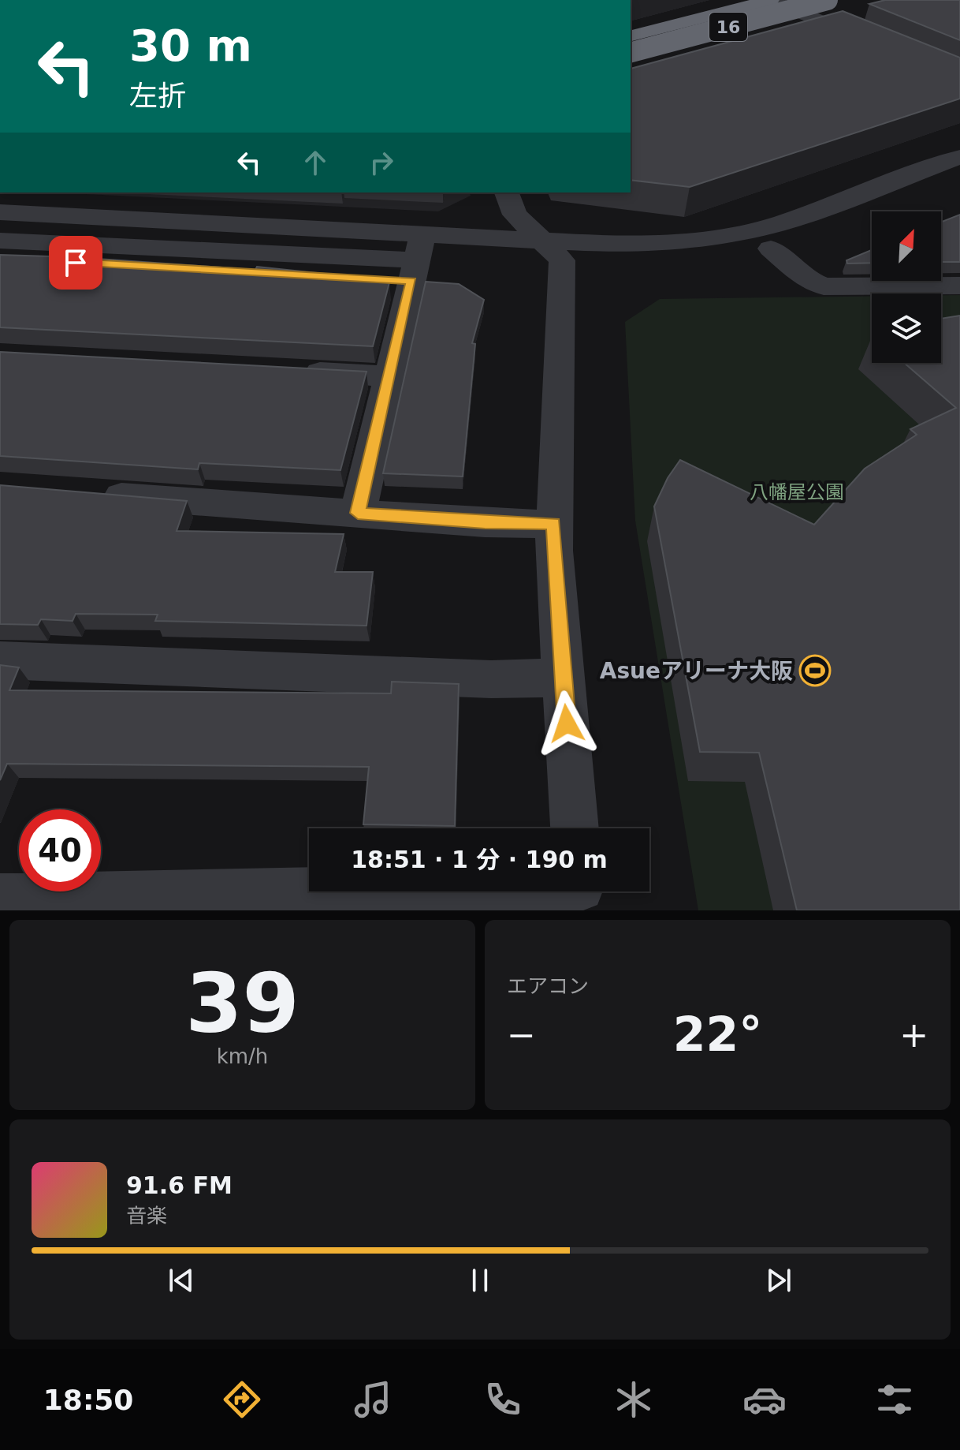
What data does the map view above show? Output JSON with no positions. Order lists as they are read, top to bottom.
{
  "streets": {
    "highway": ["16"]
  },
  "parks": ["八幡屋公園"],
  "places": {
    "sports": ["Asueアリーナ大阪"]
  },
  "north": "top right",
  "page": {
    "turn": ["30 m", "左折"],
    "limit": "40",
    "trip": "18:51 · 1 分 · 190 m",
    "tile": [
      ["39", "km/h"],
      "エアコン"
    ],
    "heat": ["−", "22°", "+"],
    "song": ["91.6 FM", "音楽"],
    "tabs": "18:50"
  }
}
